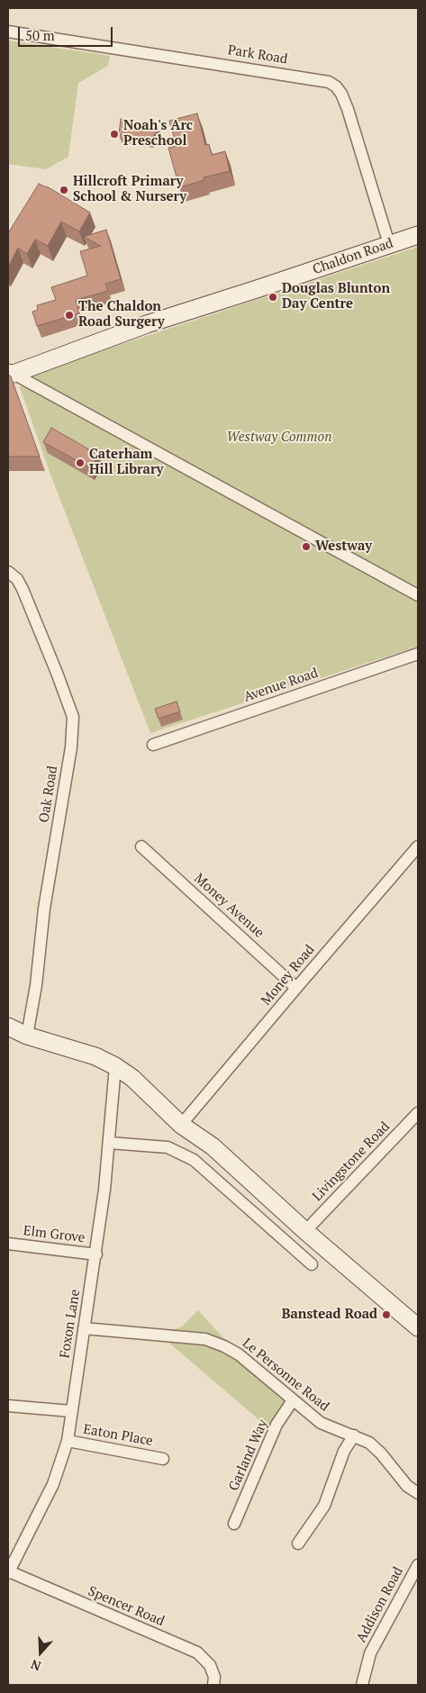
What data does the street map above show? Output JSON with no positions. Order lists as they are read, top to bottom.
{
  "streets": {
    "main road": ["Chaldon Road"],
    "street": [
      "Park Road",
      "Avenue Road",
      "Oak Road",
      "Money Avenue",
      "Money Road",
      "Livingstone Road",
      "Elm Grove",
      "Foxon Lane",
      "Le Personne Road",
      "Eaton Place",
      "Garland Way",
      "Addison Road",
      "Spencer Road"
    ]
  },
  "crossings": [
    ["Park Road", "Chaldon Road"],
    ["Money Avenue", "Money Road"],
    ["Elm Grove", "Foxon Lane"],
    ["Foxon Lane", "Le Personne Road"],
    ["Foxon Lane", "Eaton Place"],
    ["Foxon Lane", "Spencer Road"],
    ["Le Personne Road", "Garland Way"]
  ],
  "parks": ["Westway Common"],
  "places": [
    "Noah's Arc Preschool",
    "Hillcroft Primary School & Nursery",
    "Douglas Blunton Day Centre",
    "The Chaldon Road Surgery",
    "Caterham Hill Library",
    "Westway",
    "Banstead Road"
  ],
  "scale_bar": "50 m",
  "north": "bottom"
}
